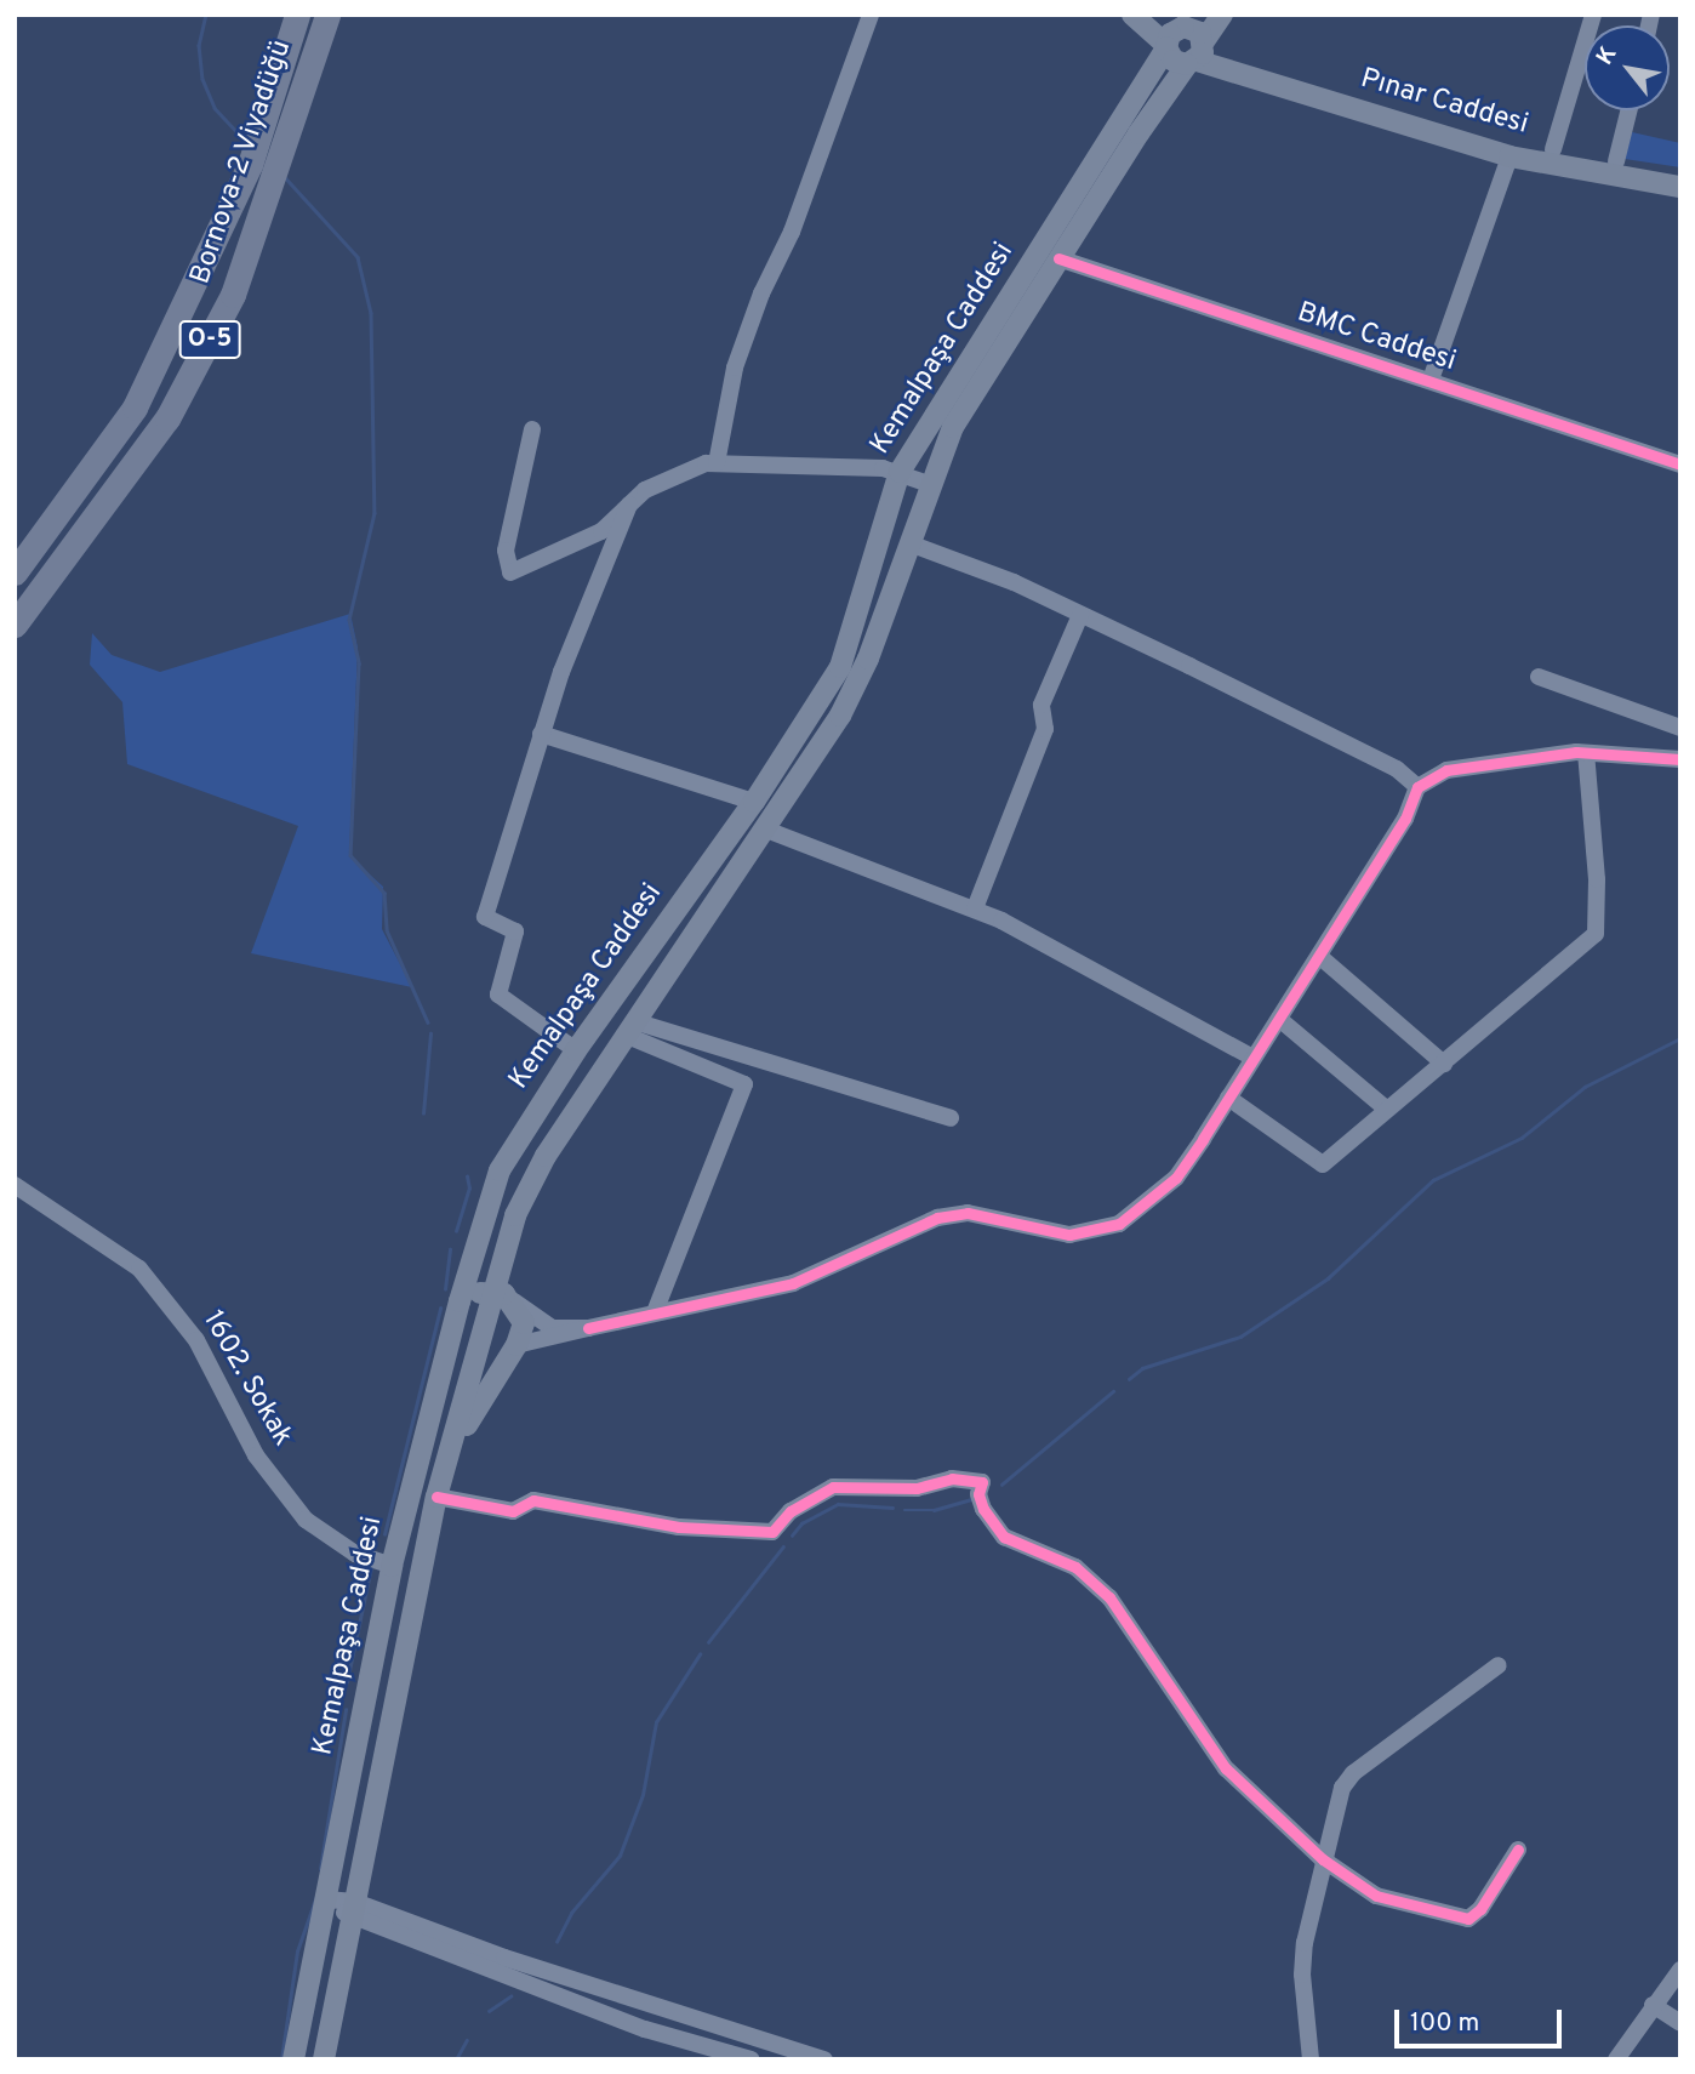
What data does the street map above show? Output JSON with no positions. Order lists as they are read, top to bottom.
{
  "streets": {
    "highway": ["Bornova-2 Viyadüğü", "O-5"],
    "main road": ["Pınar Caddesi", "Kemalpaşa Caddesi"],
    "street": ["BMC Caddesi", "1602. Sokak"]
  },
  "crossings": [
    ["Pınar Caddesi", "Kemalpaşa Caddesi"],
    ["BMC Caddesi", "Kemalpaşa Caddesi"],
    ["Kemalpaşa Caddesi", "1602. Sokak"]
  ],
  "scale_bar": "100 m",
  "north": "top left"
}
